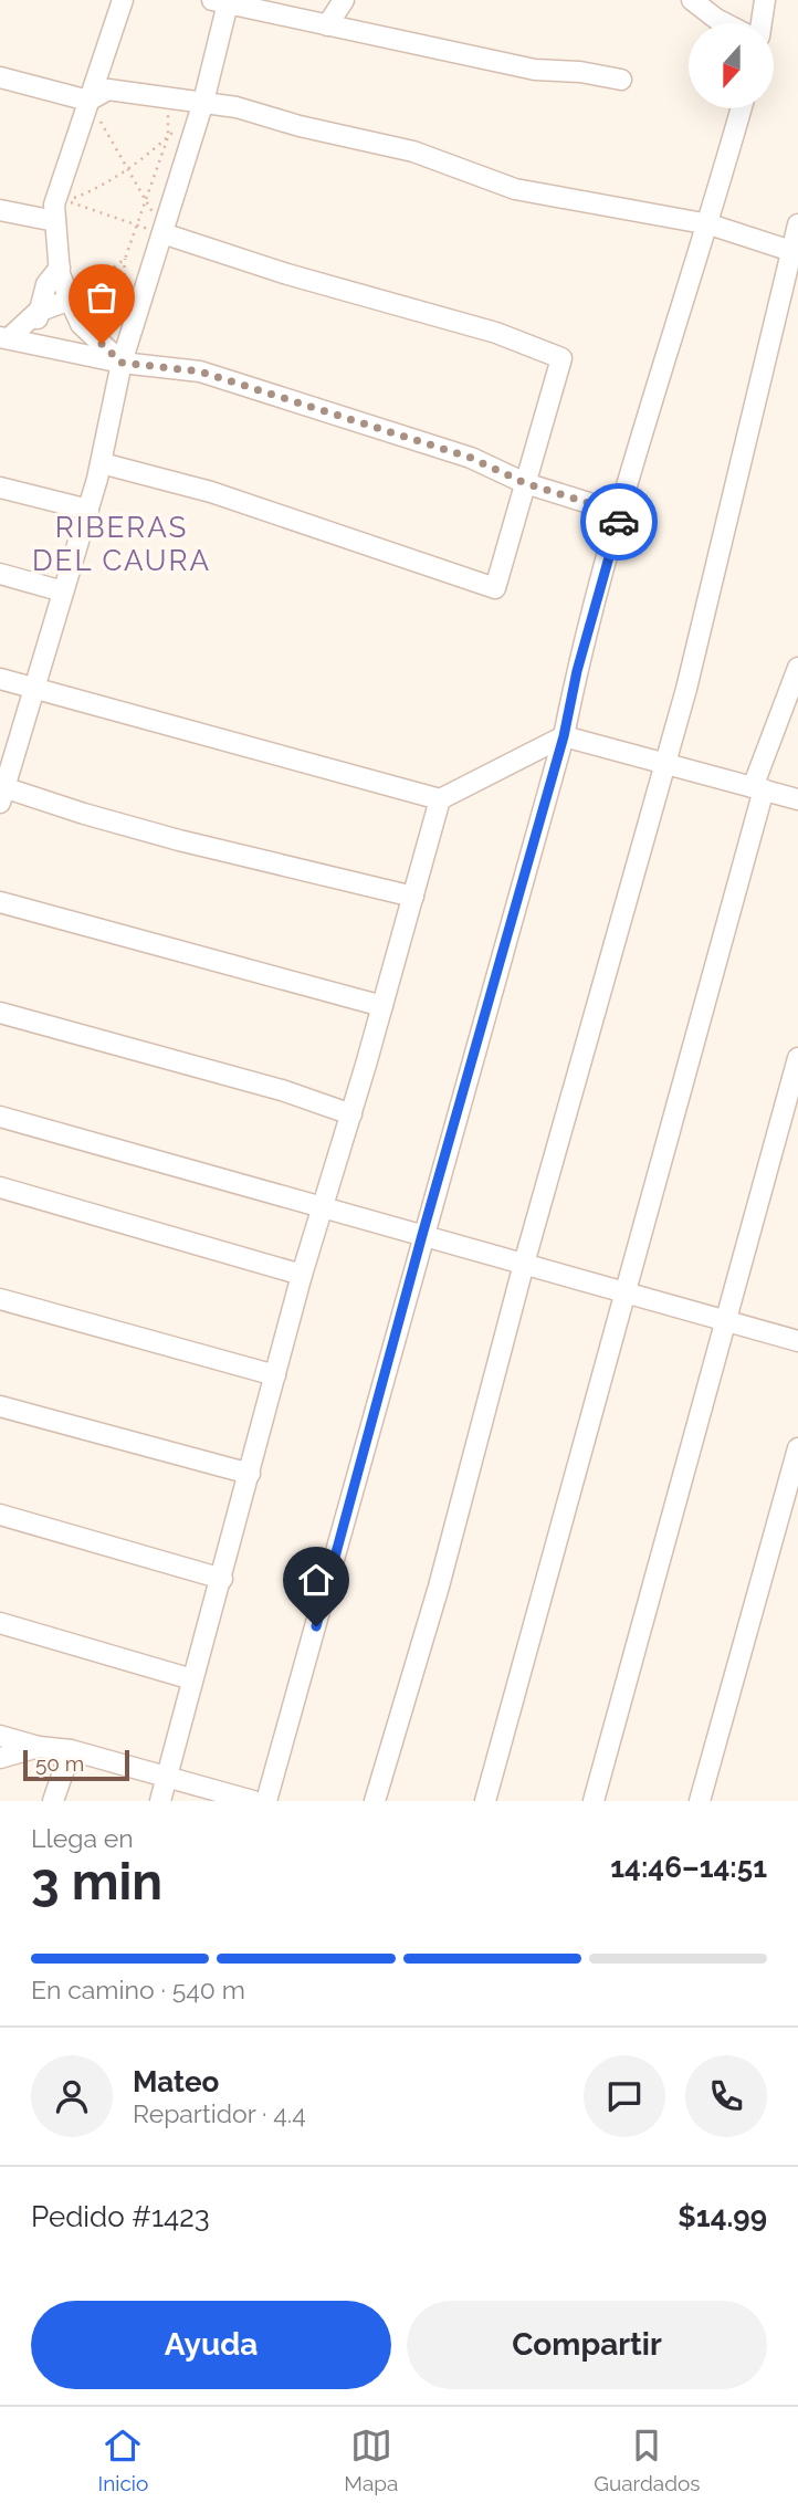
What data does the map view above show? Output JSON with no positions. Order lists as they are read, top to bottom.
{
  "districts": ["RIBERAS DEL CAURA"],
  "scale_bar": "50 m",
  "north": "bottom",
  "page": {
    "scale": "50 m",
    "heading": ["3 min", "Llega en", "14:46–14:51"],
    "panel": [
      "Mateo",
      "Repartidor · 4.4",
      "Pedido #1423",
      "$14.99"
    ],
    "bar": "En camino · 540 m",
    "buttons": ["Ayuda", "Compartir"],
    "tabs": ["Inicio", "Mapa", "Guardados"]
  }
}
